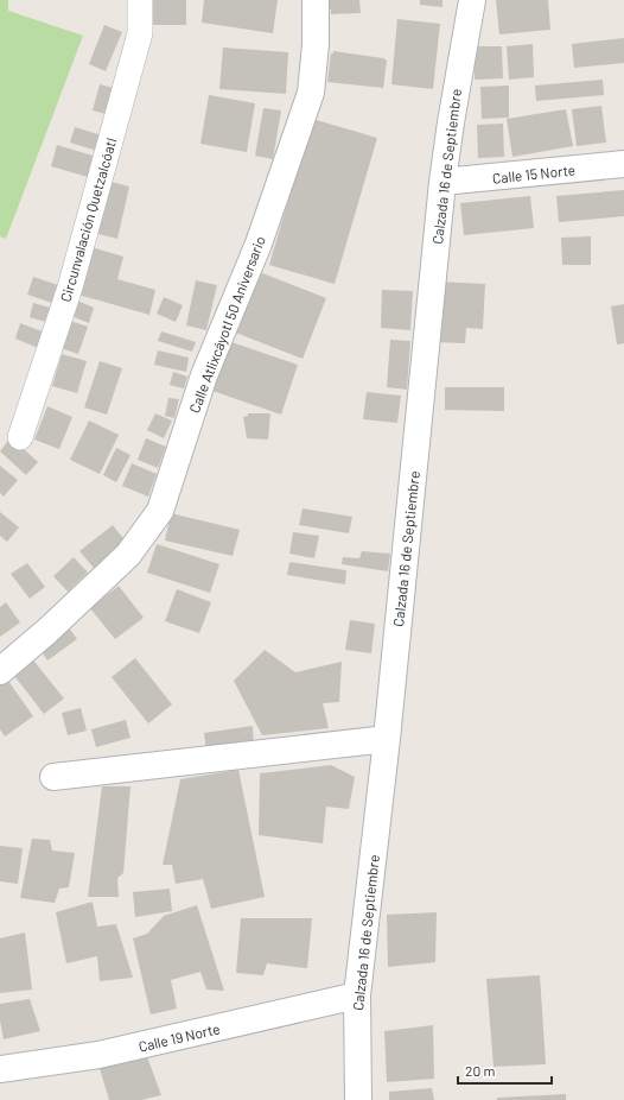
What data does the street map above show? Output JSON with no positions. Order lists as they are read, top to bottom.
{
  "streets": {
    "street": [
      "Calzada 16 de Septiembre",
      "Calle 15 Norte",
      "Circunvalación Quetzalcóatl",
      "Calle Atlixcáyotl 50 Aniversario",
      "Calle 19 Norte"
    ]
  },
  "crossings": [
    ["Calzada 16 de Septiembre", "Calle 15 Norte"],
    ["Calzada 16 de Septiembre", "Calle 19 Norte"]
  ],
  "scale_bar": "20 m"
}
